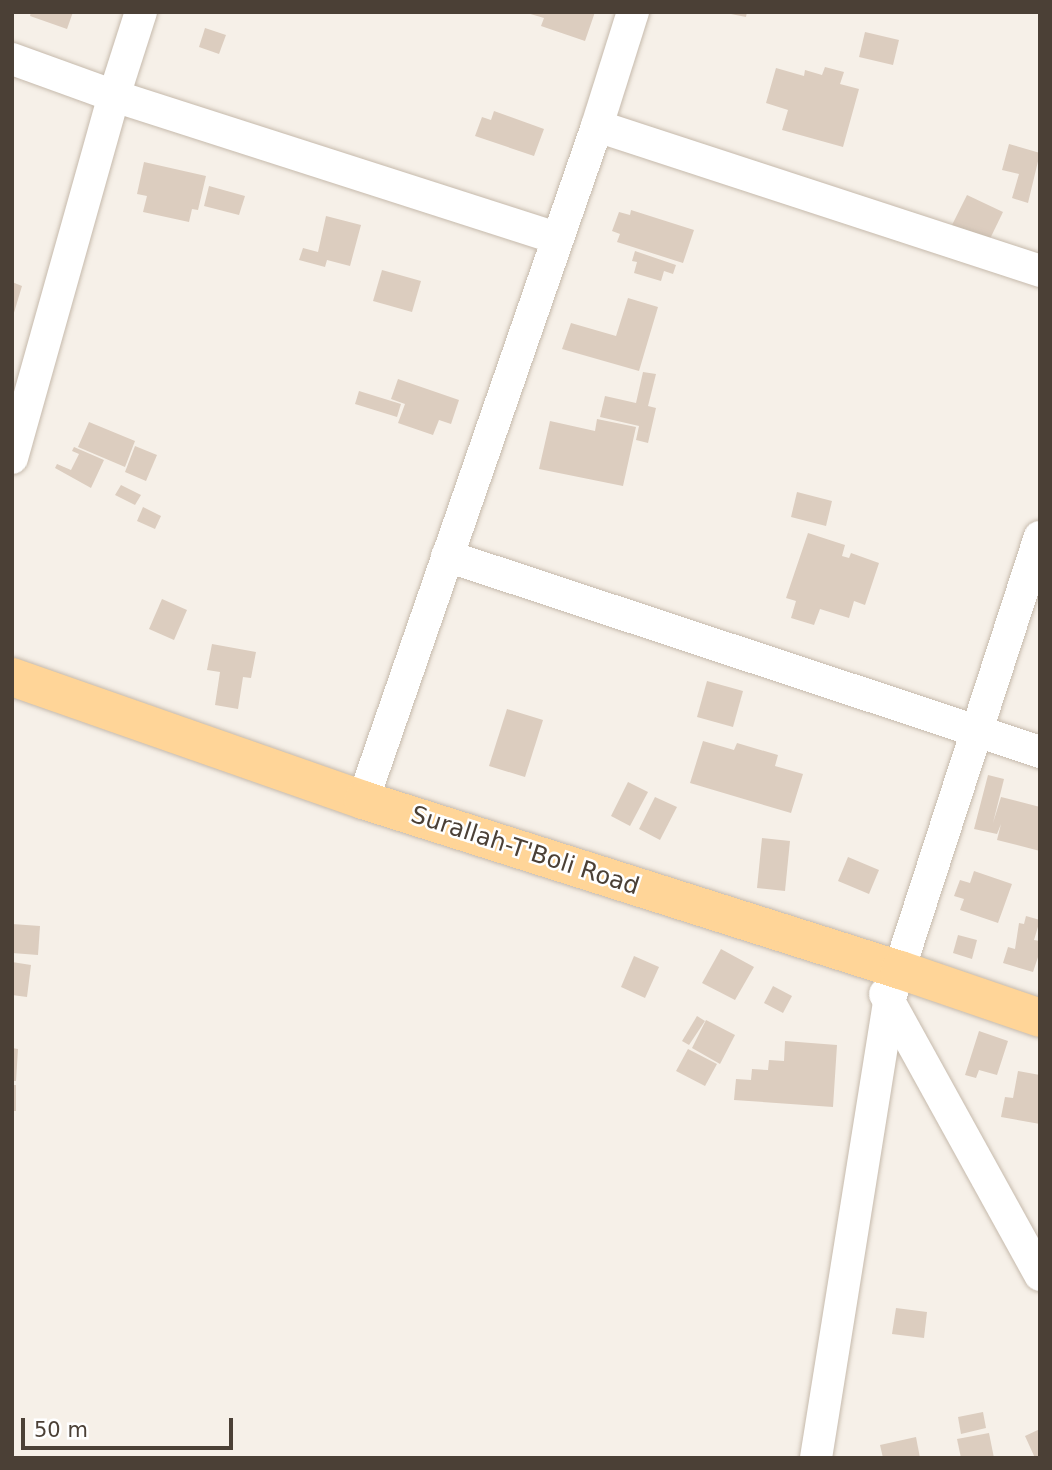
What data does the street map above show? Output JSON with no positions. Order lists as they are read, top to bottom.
{
  "streets": {
    "main road": ["Surallah-T'Boli Road"]
  },
  "scale_bar": "50 m"
}
